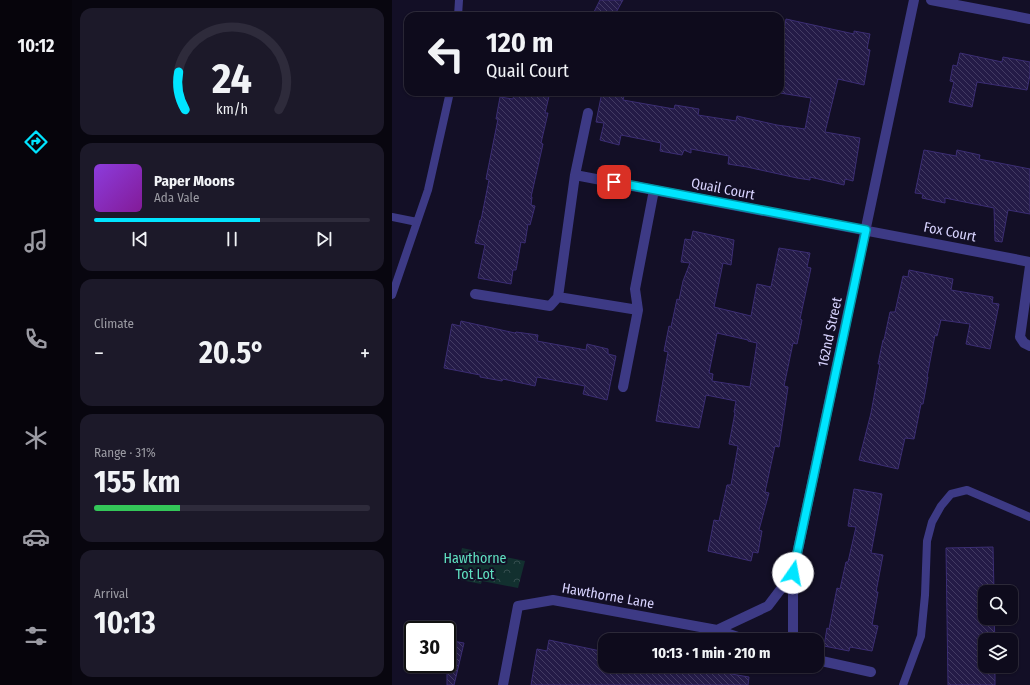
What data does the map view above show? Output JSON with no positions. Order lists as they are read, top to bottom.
{
  "streets": {
    "street": [
      "Quail Court",
      "Fox Court",
      "162nd Street",
      "Hawthorne Lane"
    ]
  },
  "crossings": [
    ["Quail Court", "Fox Court"],
    ["Quail Court", "162nd Street"],
    ["Fox Court", "162nd Street"],
    ["162nd Street", "Hawthorne Lane"]
  ],
  "parks": ["Hawthorne Tot Lot"],
  "page": {
    "tabs": "10:12",
    "turn": ["120 m", "Quail Court"],
    "song": ["Paper Moons", "Ada Vale"],
    "tile": [
      "Climate",
      ["Range · 31%", "155 km"],
      ["Arrival", "10:13"]
    ],
    "heat": ["−", "20.5°", "+"],
    "limit": "30",
    "trip": "10:13 · 1 min · 210 m",
    "gauge": ["24", "km/h"]
  }
}
